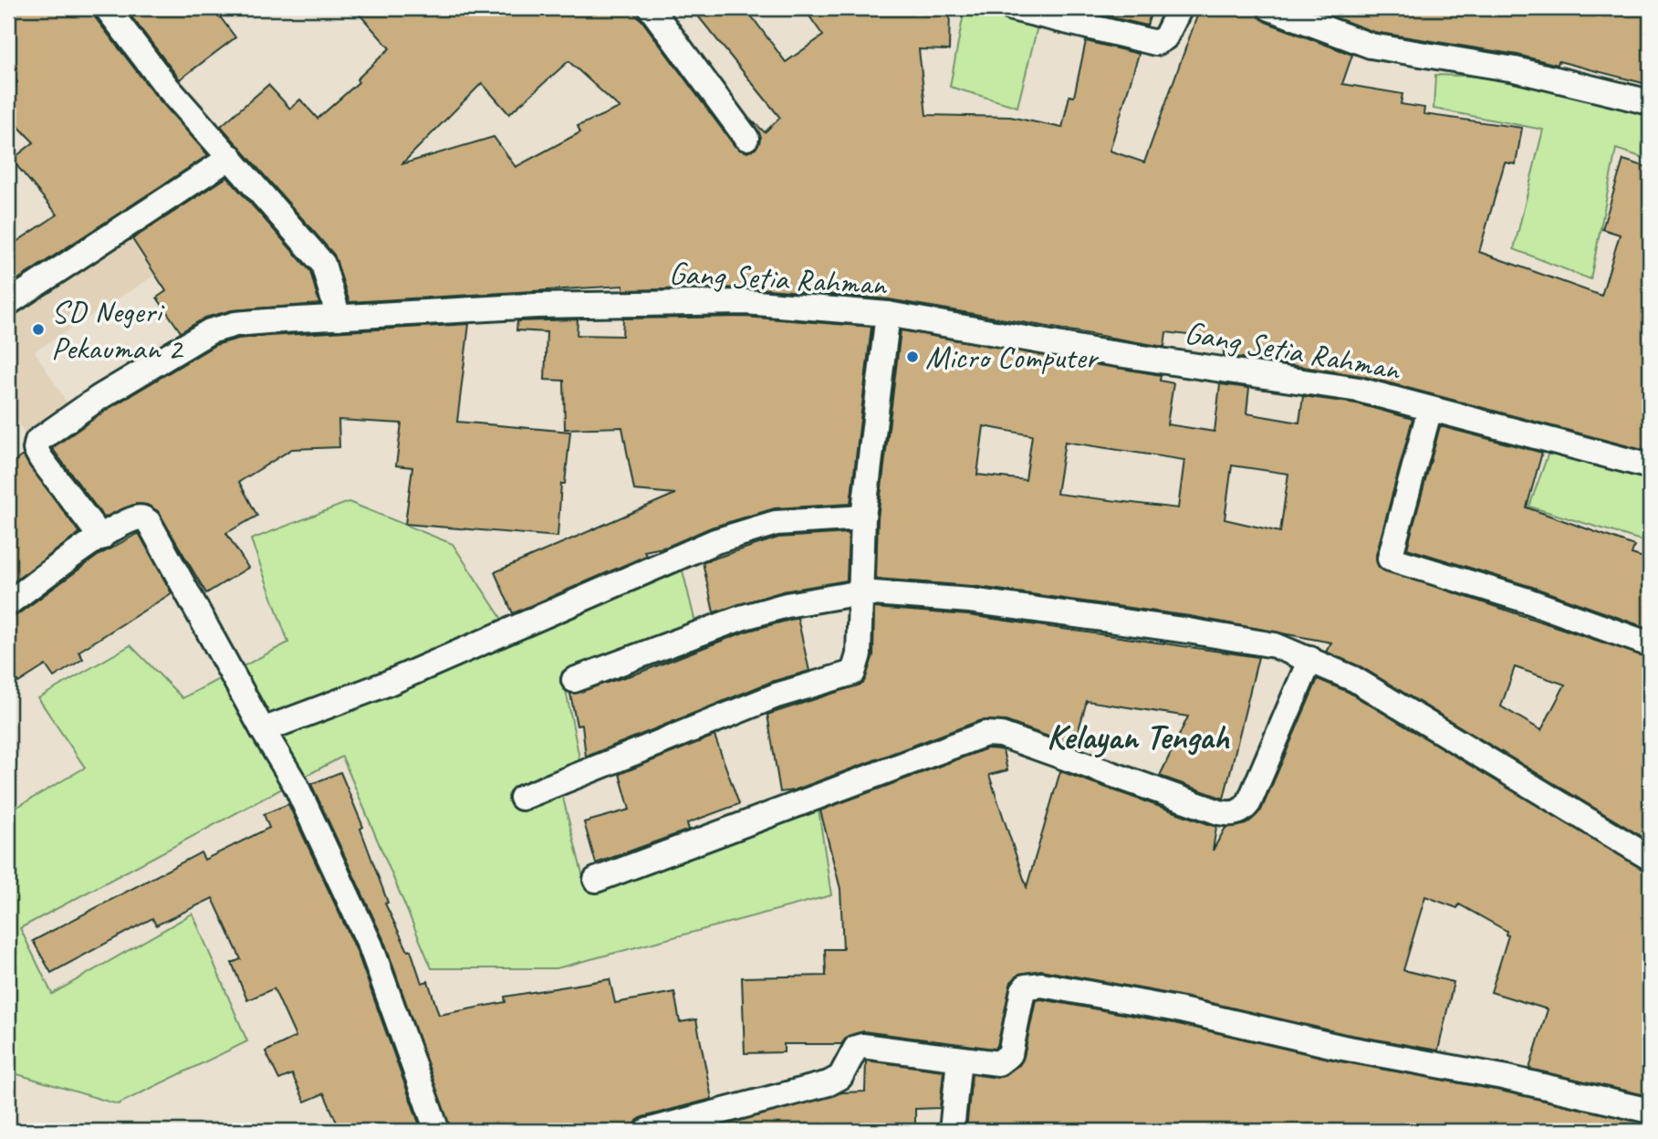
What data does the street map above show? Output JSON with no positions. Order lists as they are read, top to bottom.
{
  "streets": {
    "street": ["Gang Setia Rahman"]
  },
  "districts": ["Kelayan Tengah"],
  "places": ["SD Negeri Pekauman 2", "Micro Computer"]
}
